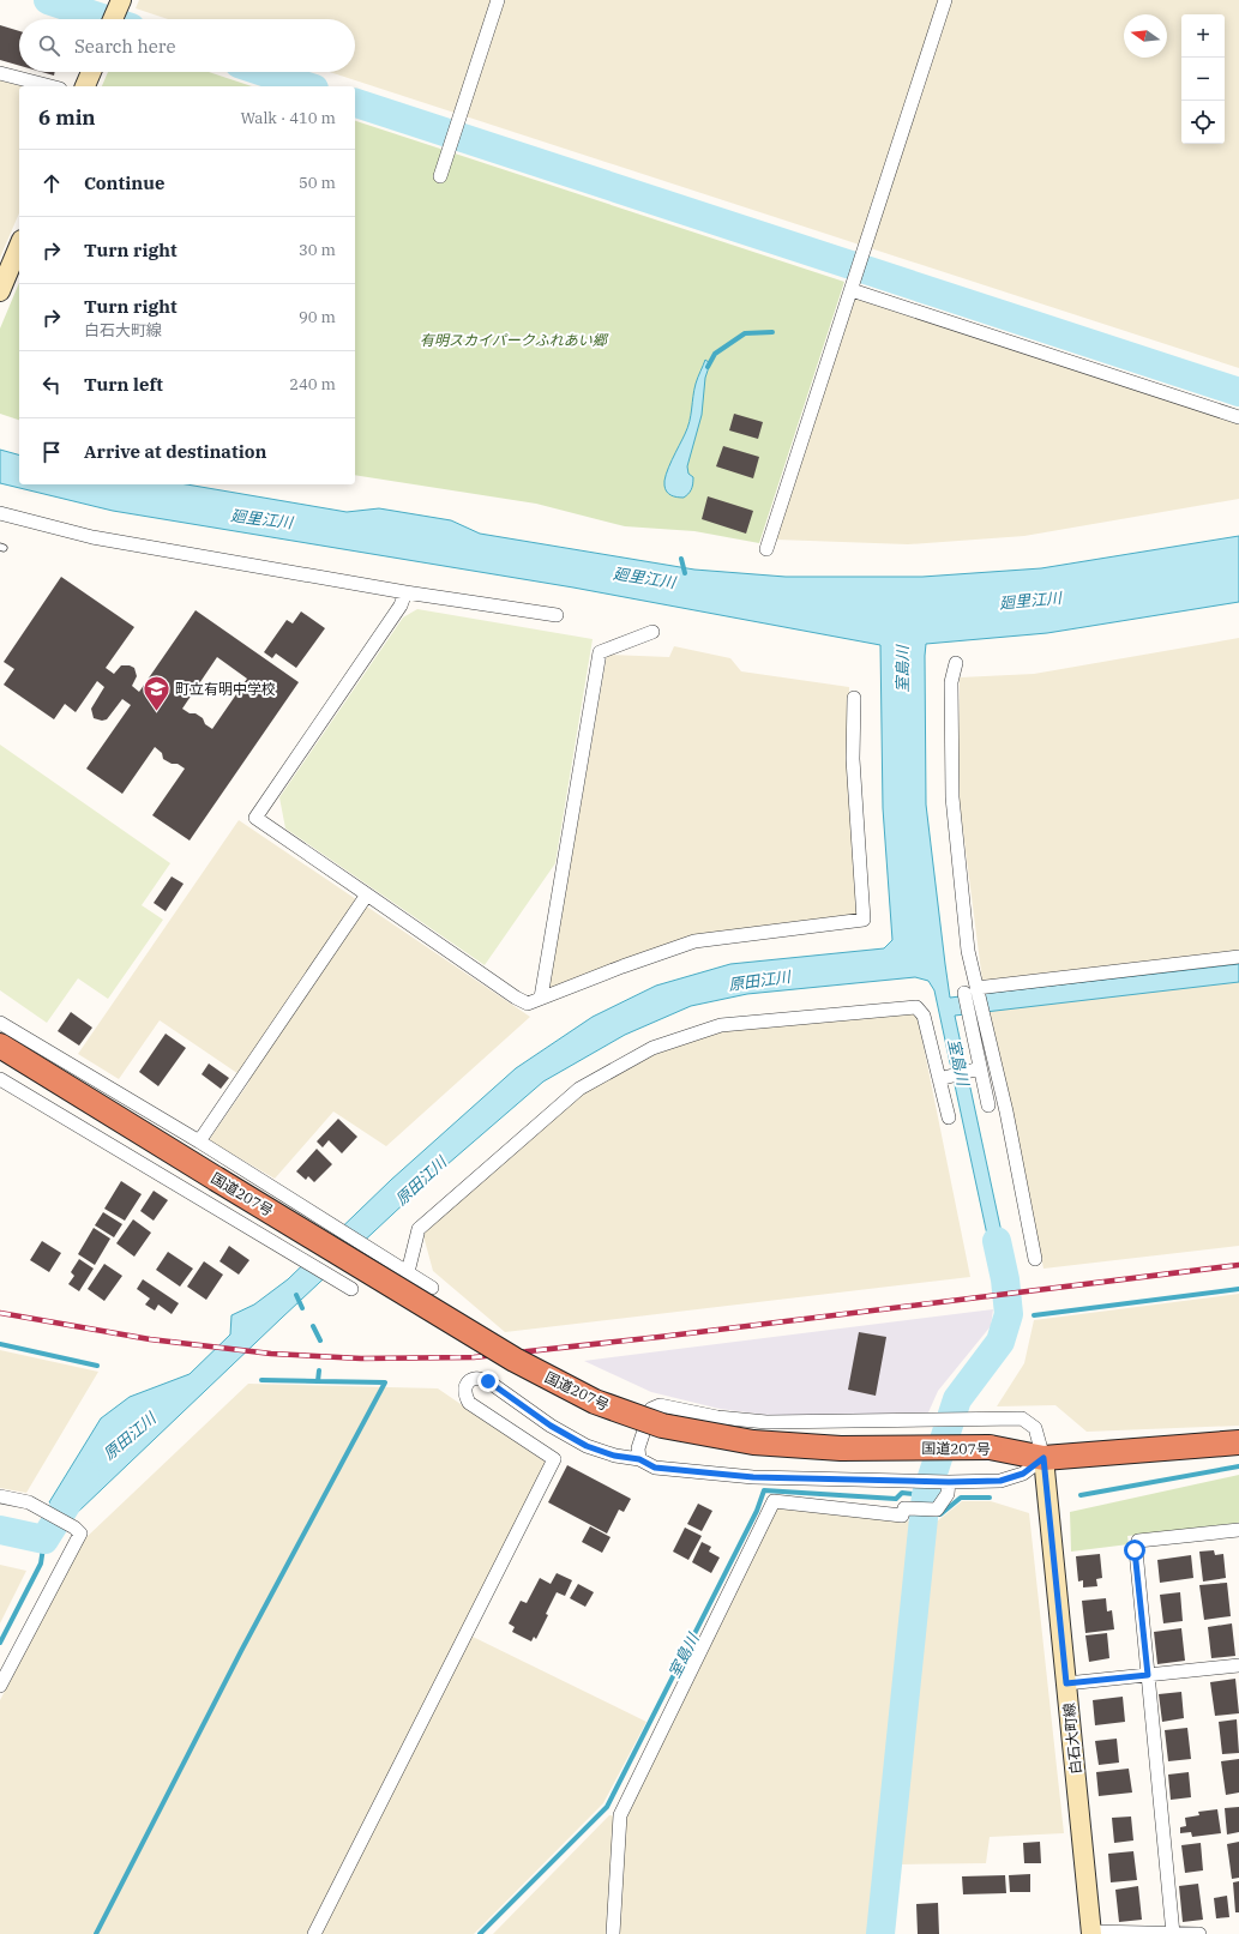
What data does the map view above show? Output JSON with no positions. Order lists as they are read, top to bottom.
{
  "streets": {
    "highway": ["国道207号"],
    "main road": ["白石大町線"]
  },
  "crossings": [
    ["国道207号", "白石大町線"]
  ],
  "water": ["廻里江川", "室島川", "原田江川"],
  "parks": ["有明スカイパークふれあい郷"],
  "places": {
    "school or university": ["町立有明中学校"]
  },
  "north": "left",
  "page": {
    "map_buttons": ["+", "−"],
    "search": "Search here",
    "heading": ["6 min", "Walk · 410 m"],
    "list": [
      ["Continue", "50 m"],
      ["Turn right", "30 m"],
      ["Turn right", "白石大町線", "90 m"],
      ["Turn left", "240 m"],
      "Arrive at destination"
    ]
  }
}
